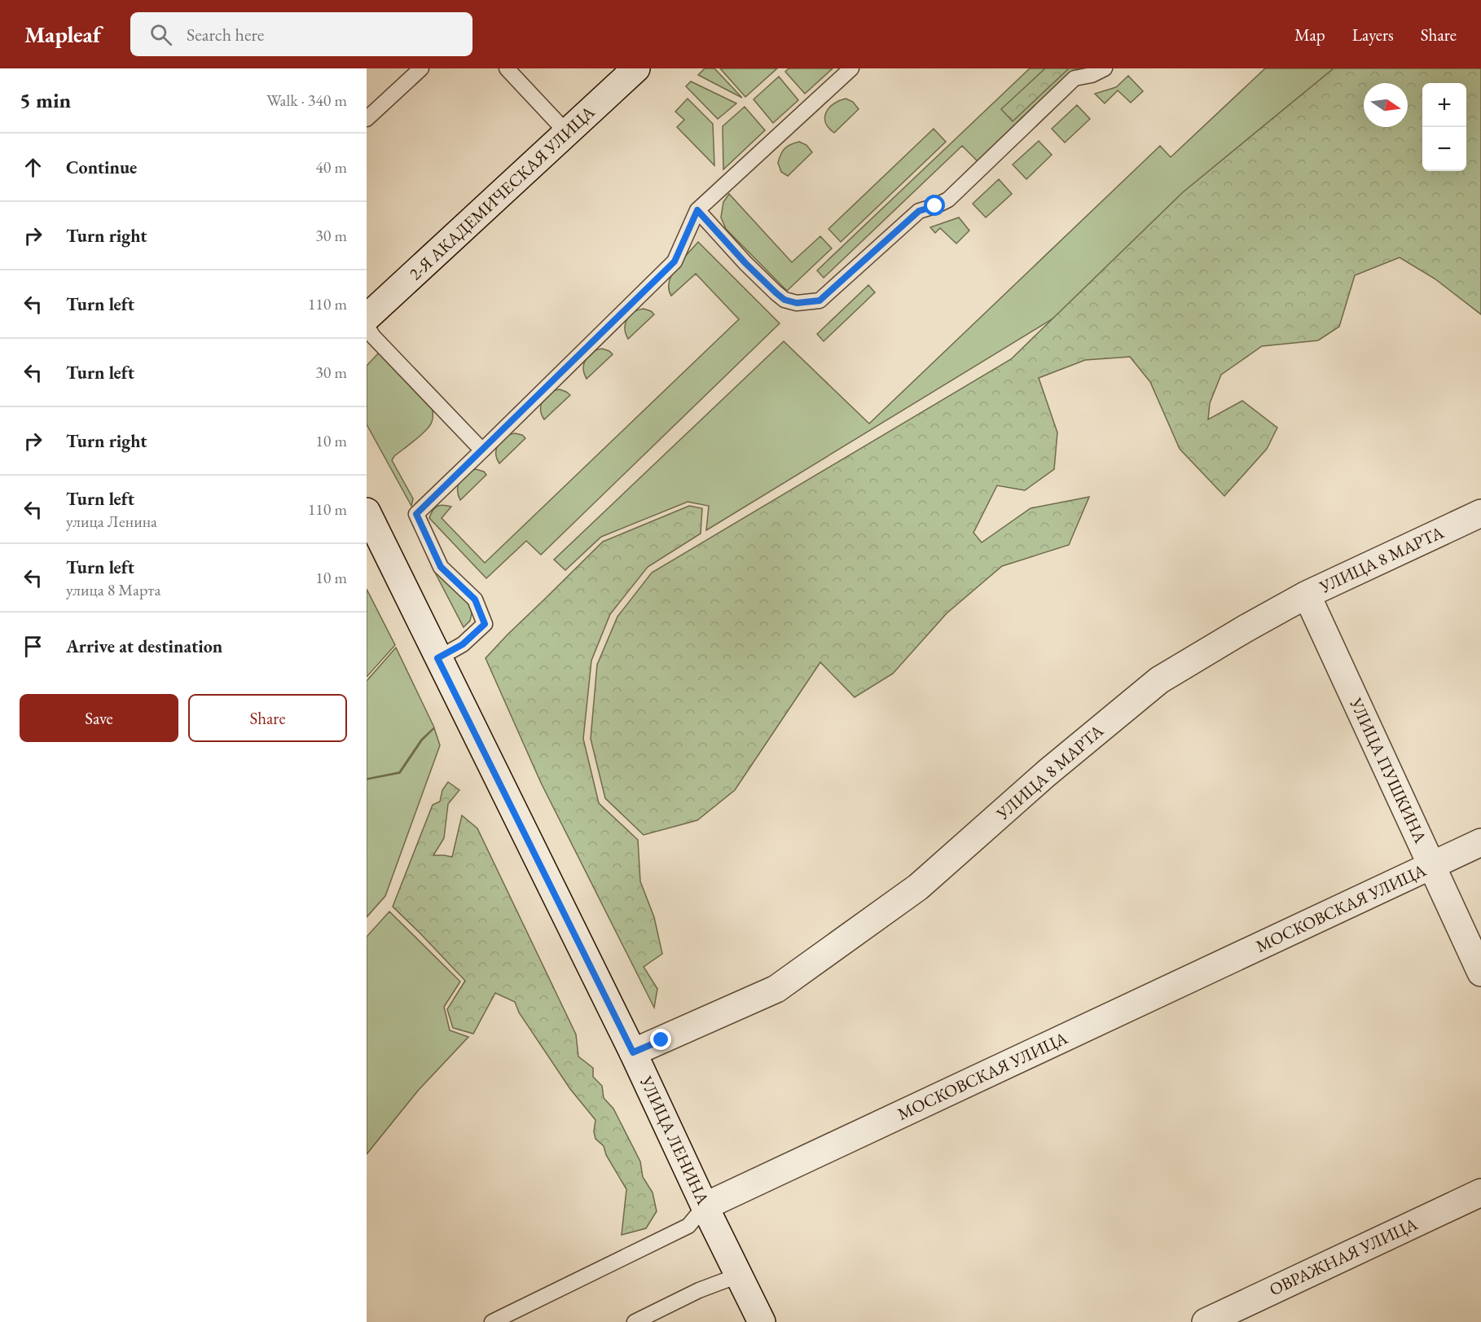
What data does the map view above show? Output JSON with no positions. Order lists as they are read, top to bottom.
{
  "streets": {
    "street": [
      "2-Я АКАДЕМИЧЕСКАЯ УЛИЦА",
      "УЛИЦА 8 МАРТА",
      "УЛИЦА ПУШКИНА",
      "МОСКОВСКАЯ УЛИЦА",
      "УЛИЦА ЛЕНИНА",
      "ОВРАЖНАЯ УЛИЦА"
    ]
  },
  "crossings": [
    ["УЛИЦА 8 МАРТА", "УЛИЦА ПУШКИНА"],
    ["УЛИЦА 8 МАРТА", "УЛИЦА ЛЕНИНА"],
    ["УЛИЦА ПУШКИНА", "МОСКОВСКАЯ УЛИЦА"],
    ["МОСКОВСКАЯ УЛИЦА", "УЛИЦА ЛЕНИНА"]
  ],
  "north": "right",
  "page": {
    "header": "Mapleaf",
    "search": "Search here",
    "nav": ["Map", "Layers", "Share"],
    "heading": ["5 min", "Walk · 340 m"],
    "map_buttons": ["+", "−"],
    "list": [
      ["Continue", "40 m"],
      ["Turn right", "30 m"],
      ["Turn left", "110 m"],
      ["Turn left", "30 m"],
      ["Turn right", "10 m"],
      ["Turn left", "улица Ленина", "110 m"],
      ["Turn left", "улица 8 Марта", "10 m"],
      "Arrive at destination"
    ],
    "buttons": ["Save", "Share"]
  }
}
